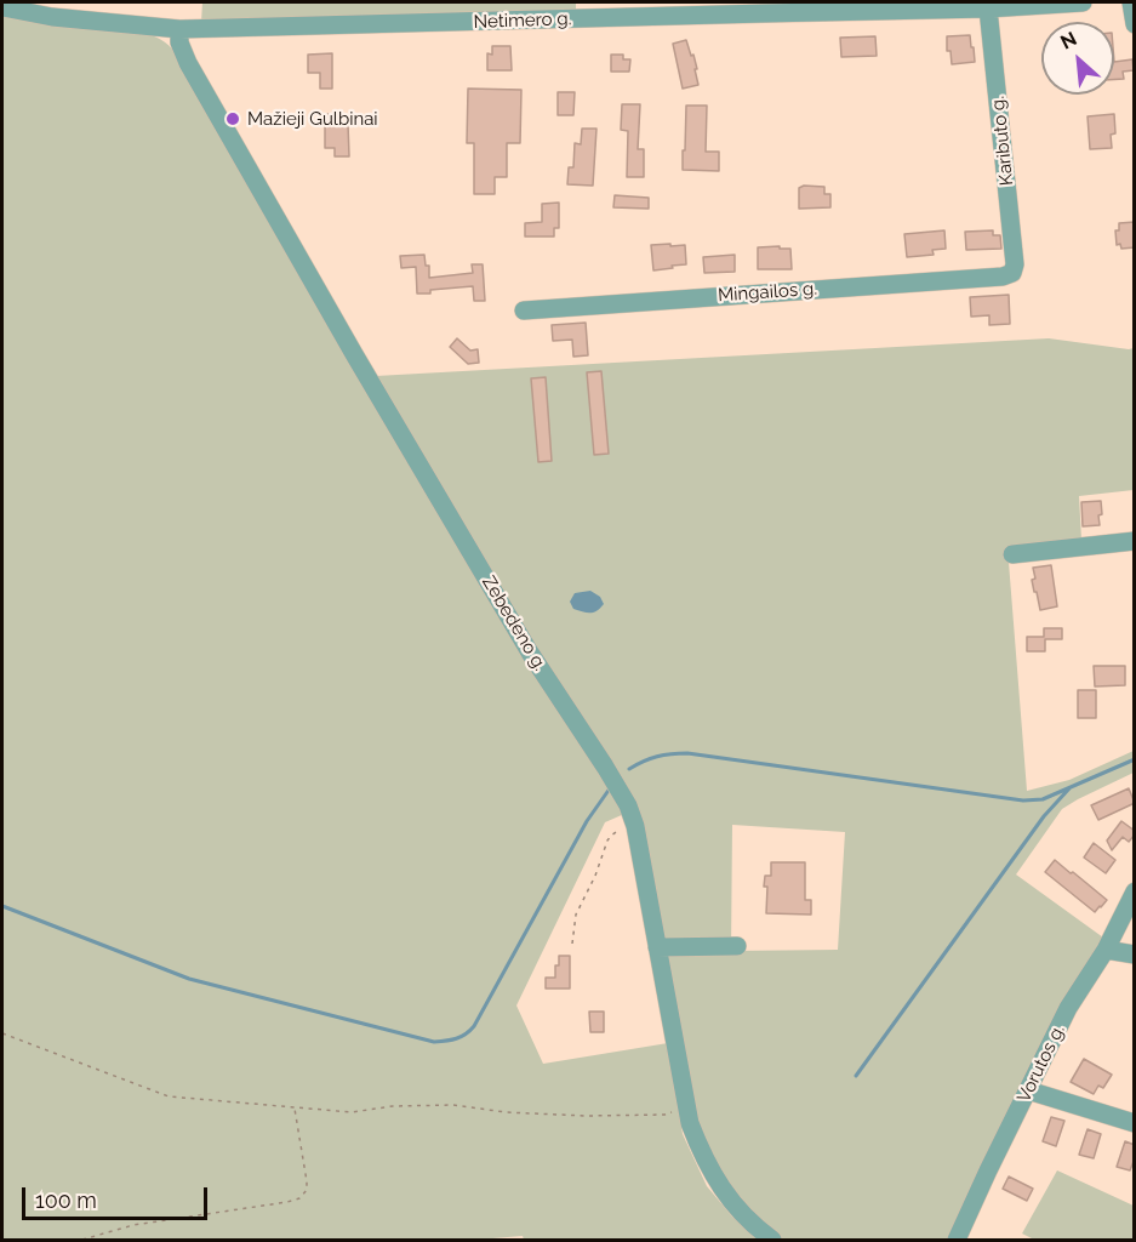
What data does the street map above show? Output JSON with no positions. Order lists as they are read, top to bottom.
{
  "streets": {
    "street": [
      "Netimero g.",
      "Kaributo g.",
      "Mingailos g.",
      "Zebedeno g.",
      "Vorutos g."
    ]
  },
  "crossings": [
    ["Netimero g.", "Kaributo g."],
    ["Netimero g.", "Zebedeno g."],
    ["Kaributo g.", "Mingailos g."]
  ],
  "places": ["Mažieji Gulbinai"],
  "scale_bar": "100 m",
  "north": "top left"
}
